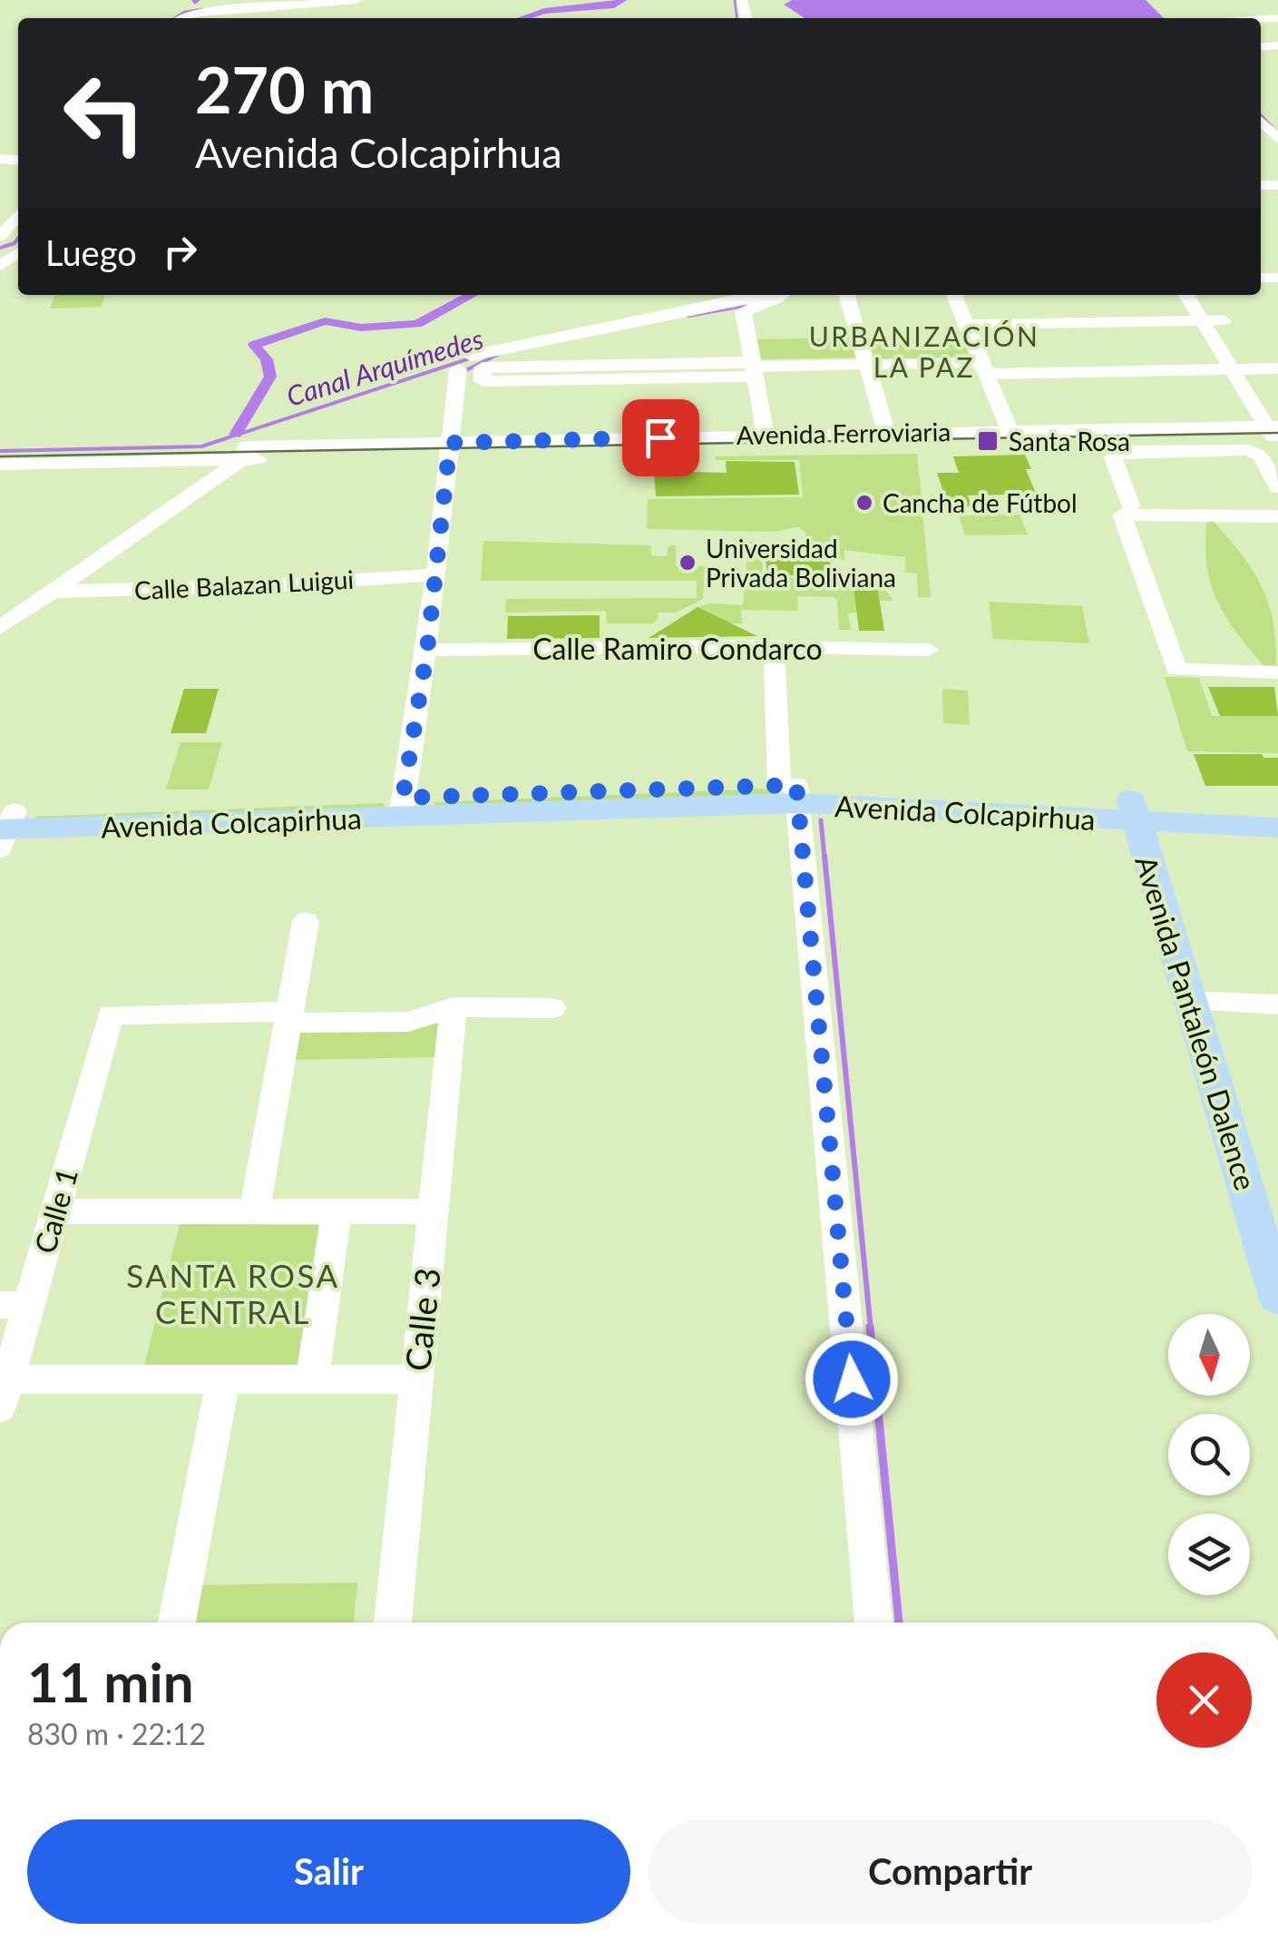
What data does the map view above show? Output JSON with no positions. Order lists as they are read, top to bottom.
{
  "streets": {
    "main road": ["Avenida Colcapirhua", "Avenida Pantaleón Dalence"],
    "street": [
      "Avenida Ferroviaria",
      "Calle Balazan Luigui",
      "Calle Ramiro Condarco",
      "Calle 1",
      "Calle 3"
    ]
  },
  "crossings": [
    ["Avenida Colcapirhua", "Avenida Pantaleón Dalence"]
  ],
  "districts": ["URBANIZACIÓN LA PAZ", "SANTA ROSA CENTRAL"],
  "water": ["Canal Arquímedes"],
  "places": {
    "transit": ["Santa Rosa"],
    "other": ["Cancha de Fútbol", "Universidad Privada Boliviana"]
  },
  "north": "bottom",
  "page": {
    "turn": ["270 m", "Avenida Colcapirhua"],
    "then": "Luego",
    "heading": ["11 min", "830 m · 22:12"],
    "buttons": ["Salir", "Compartir"]
  }
}
